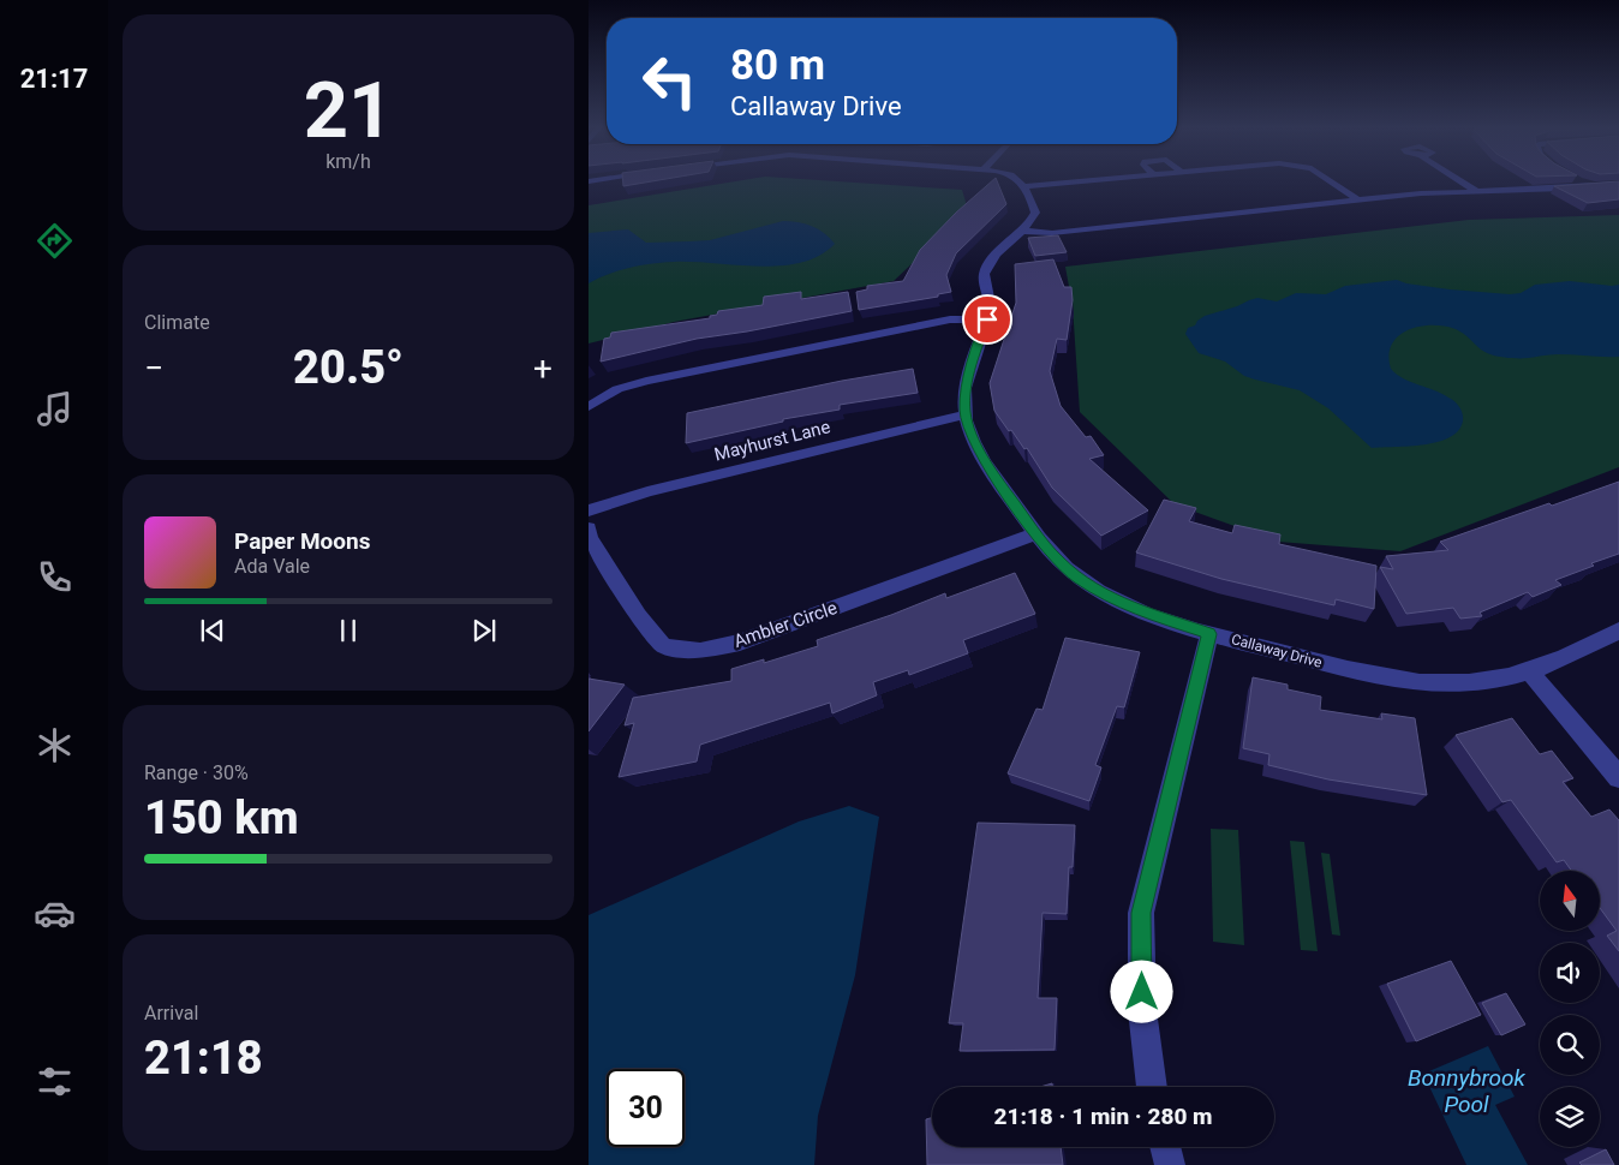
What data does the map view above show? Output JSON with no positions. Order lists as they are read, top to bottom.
{
  "streets": {
    "street": ["Mayhurst Lane", "Ambler Circle", "Callaway Drive"]
  },
  "crossings": [
    ["Mayhurst Lane", "Callaway Drive"],
    ["Ambler Circle", "Callaway Drive"]
  ],
  "water": ["Bonnybrook Pool"],
  "north": "top",
  "page": {
    "tabs": "21:17",
    "tile": [
      ["21", "km/h"],
      "Climate",
      ["Range · 30%", "150 km"],
      ["Arrival", "21:18"]
    ],
    "turn": ["80 m", "Callaway Drive"],
    "heat": ["−", "20.5°", "+"],
    "song": ["Paper Moons", "Ada Vale"],
    "limit": "30",
    "trip": "21:18 · 1 min · 280 m"
  }
}
